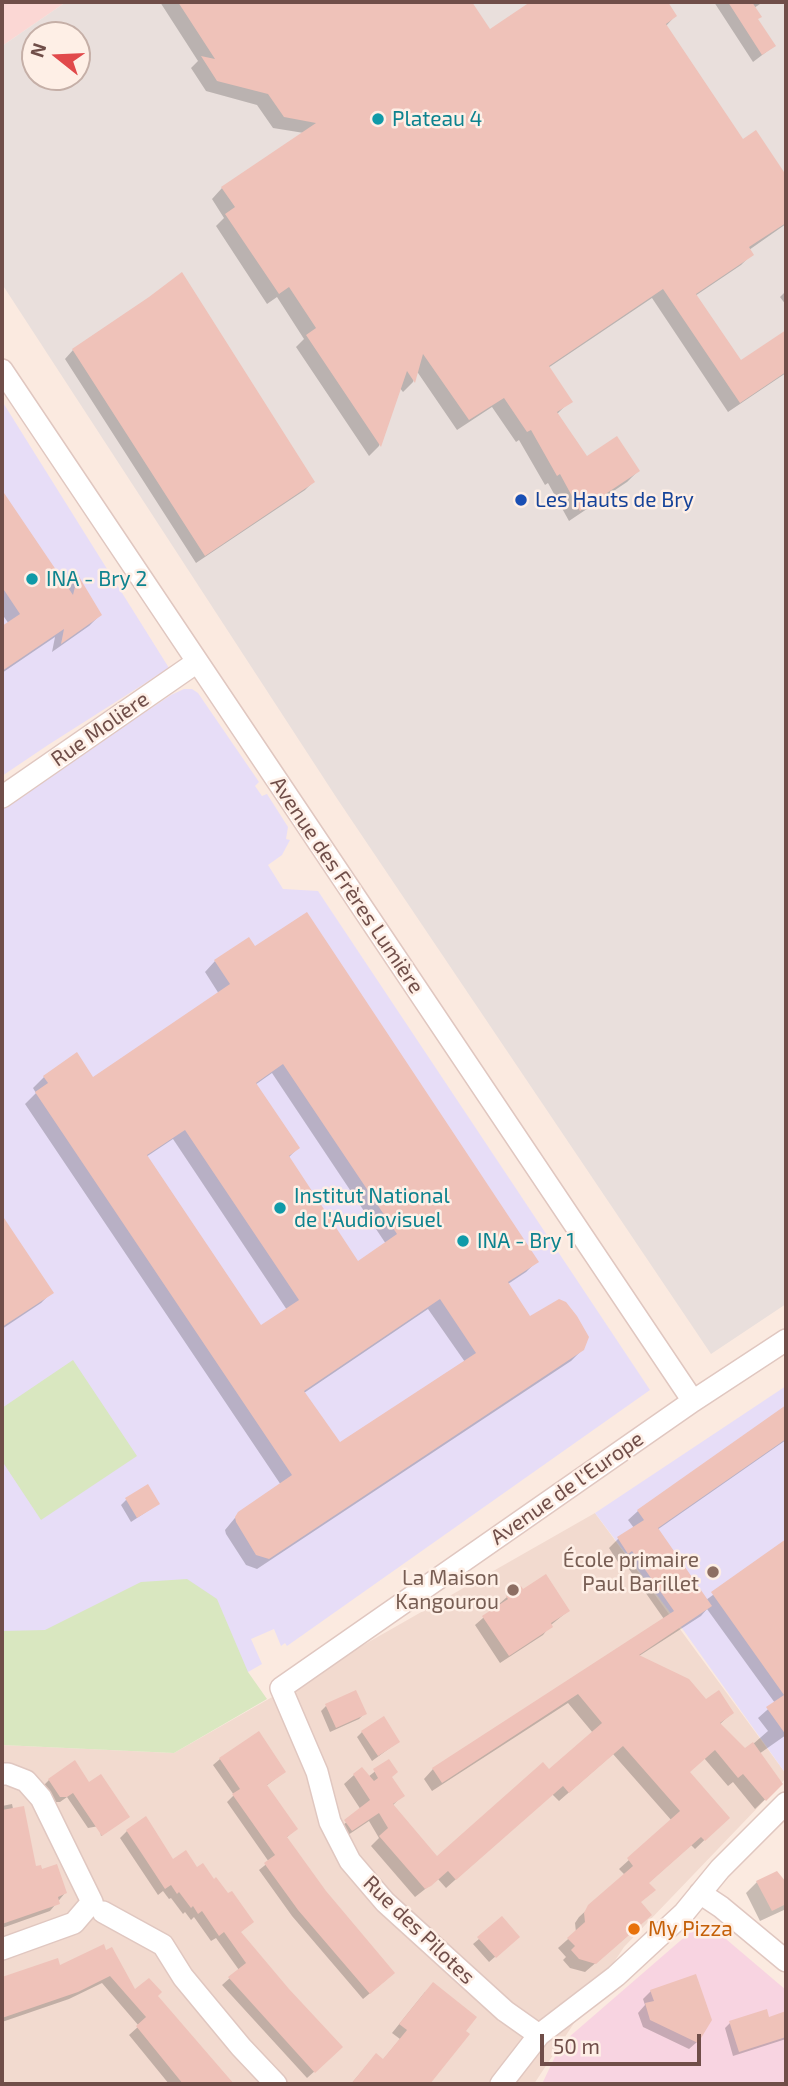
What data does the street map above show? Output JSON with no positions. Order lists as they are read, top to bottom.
{
  "streets": {
    "street": [
      "Rue Molière",
      "Avenue des Frères Lumière",
      "Avenue de l'Europe",
      "Rue des Pilotes"
    ]
  },
  "crossings": [
    ["Rue Molière", "Avenue des Frères Lumière"],
    ["Avenue des Frères Lumière", "Avenue de l'Europe"],
    ["Avenue de l'Europe", "Rue des Pilotes"]
  ],
  "places": [
    "Plateau 4",
    "Les Hauts de Bry",
    "INA - Bry 2",
    "Institut National de l'Audiovisuel",
    "INA - Bry 1",
    "École primaire Paul Barillet",
    "La Maison Kangourou",
    "My Pizza"
  ],
  "scale_bar": "50 m",
  "north": "left"
}
